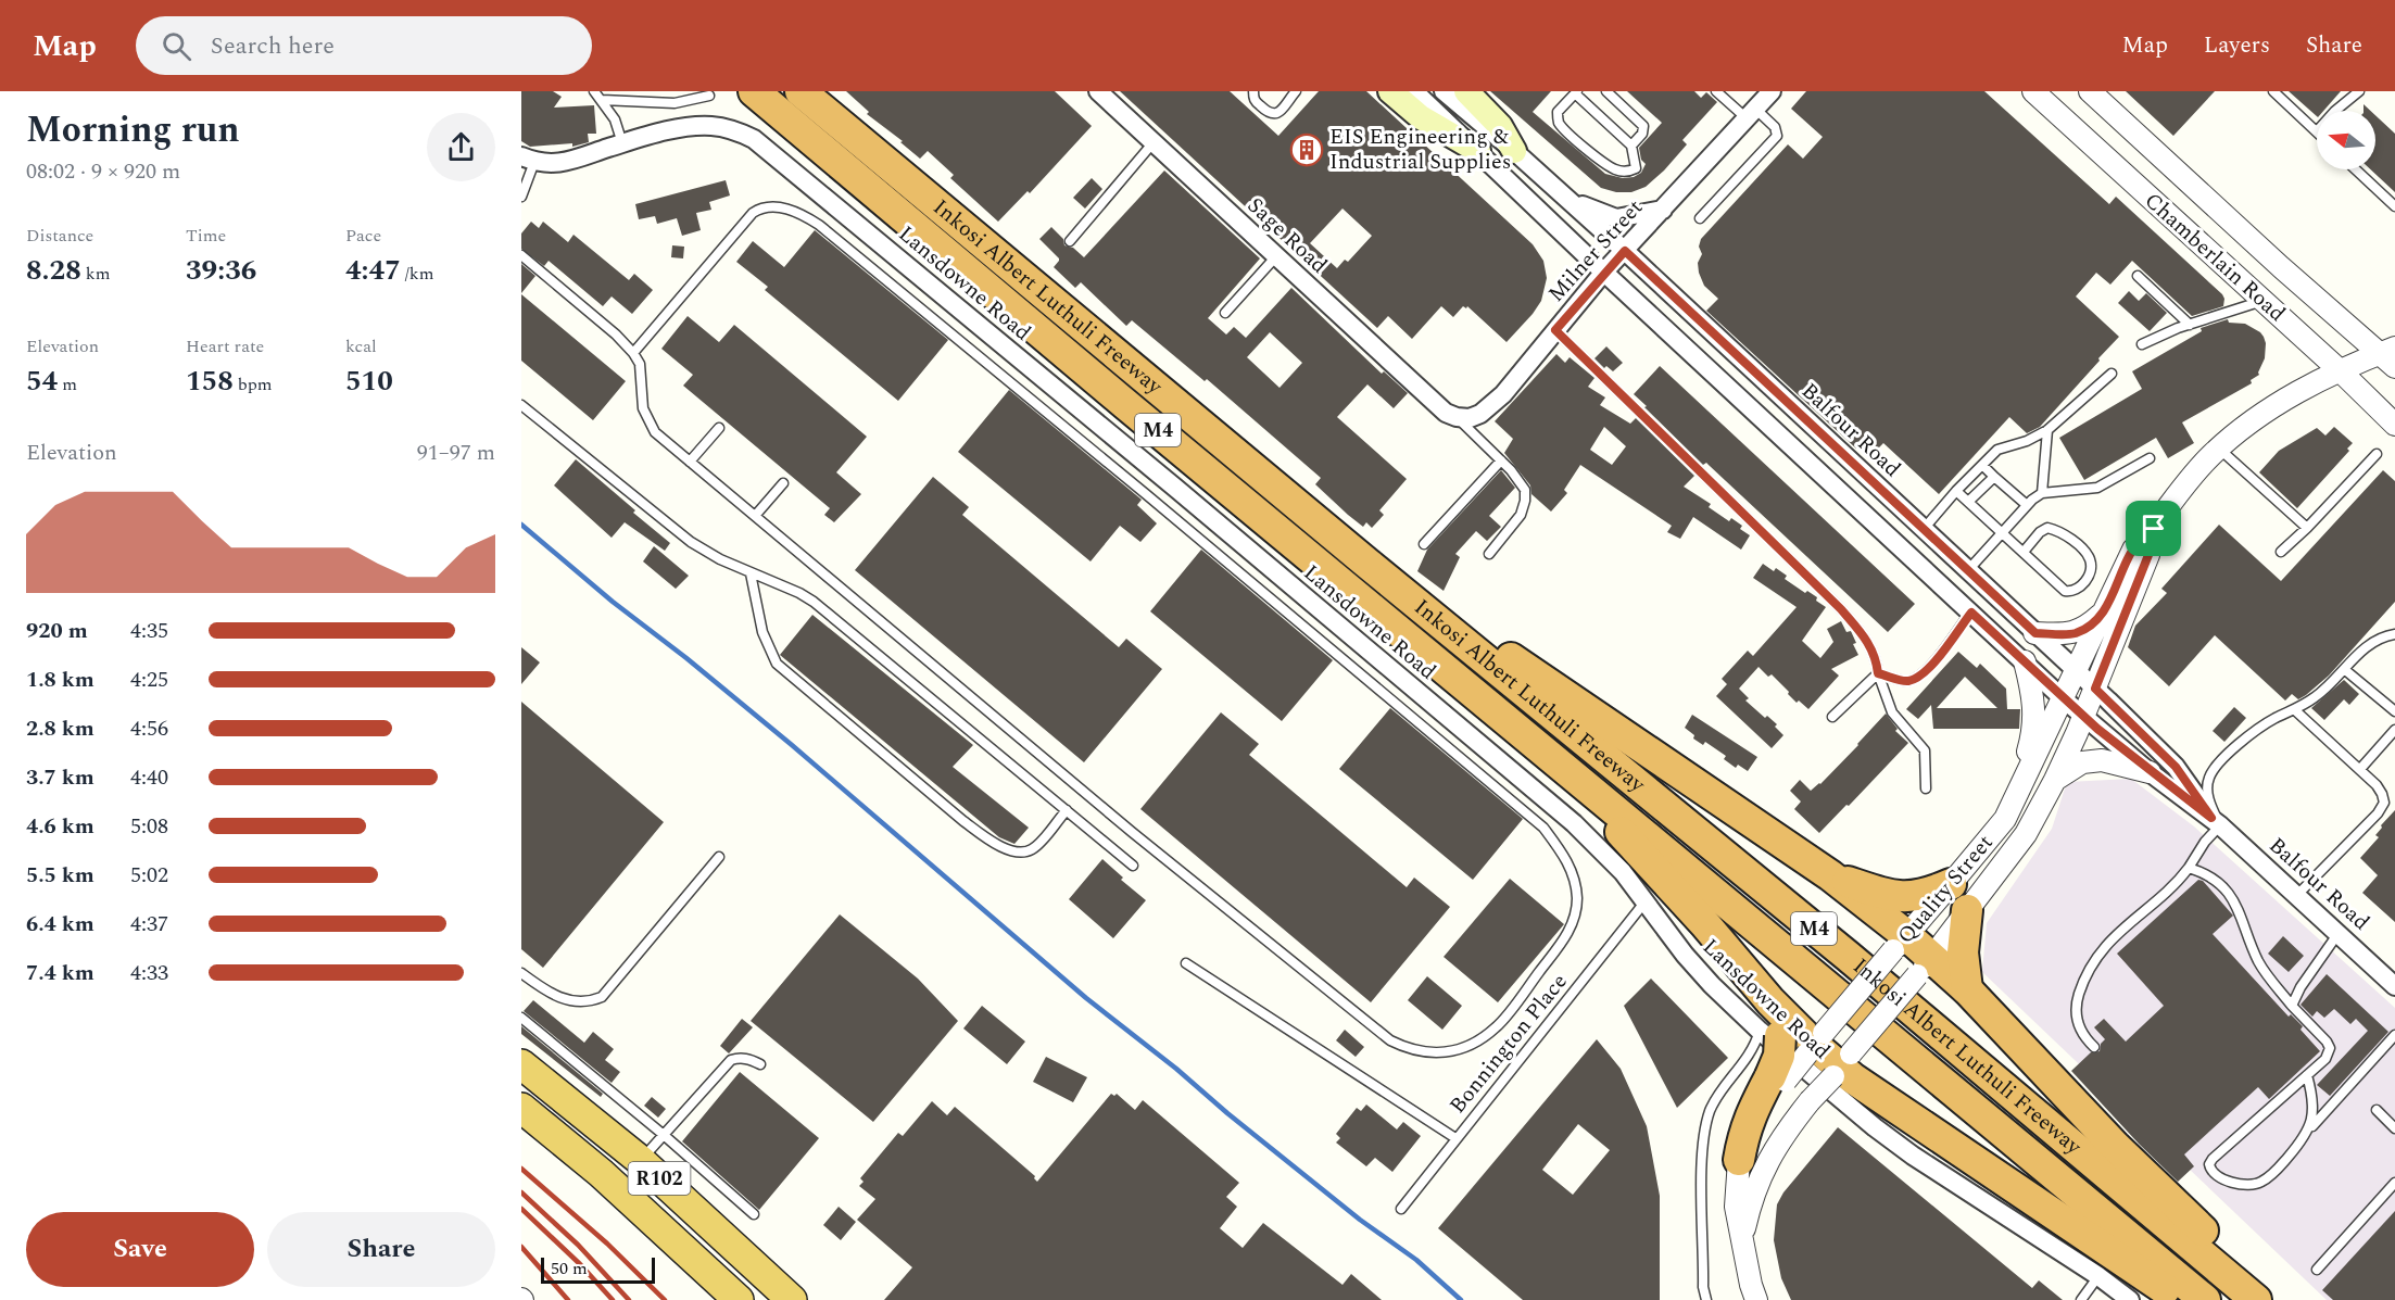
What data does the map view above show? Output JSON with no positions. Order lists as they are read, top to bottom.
{
  "streets": {
    "highway": ["Inkosi Albert Luthuli Freeway", "M4", "R102"],
    "street": [
      "Sage Road",
      "Milner Street",
      "Chamberlain Road",
      "Lansdowne Road",
      "Balfour Road",
      "Quality Street"
    ],
    "lane": ["Bonnington Place"]
  },
  "crossings": [
    ["Sage Road", "Milner Street"],
    ["Milner Street", "Balfour Road"],
    ["Chamberlain Road", "Quality Street"],
    ["Lansdowne Road", "Bonnington Place"],
    ["Balfour Road", "Quality Street"]
  ],
  "places": {
    "building": ["EIS Engineering & Industrial Supplies"]
  },
  "scale_bar": "50 m",
  "north": "left",
  "page": {
    "header": "Map",
    "search": "Search here",
    "nav": ["Map", "Layers", "Share"],
    "heading": ["Morning run", "08:02 · 9 × 920 m"],
    "stats": [
      ["Distance", "8.28 km"],
      ["Time", "39:36"],
      ["Pace", "4:47 /km"],
      ["Elevation", "54 m"],
      ["Heart rate", "158 bpm"],
      ["kcal", "510"]
    ],
    "chart": ["Elevation", "91–97 m"],
    "list": [
      {
        "name": "920 m",
        "note": "4:35"
      },
      {
        "name": "1.8 km",
        "note": "4:25"
      },
      {
        "name": "2.8 km",
        "note": "4:56"
      },
      {
        "name": "3.7 km",
        "note": "4:40"
      },
      {
        "name": "4.6 km",
        "note": "5:08"
      },
      {
        "name": "5.5 km",
        "note": "5:02"
      },
      {
        "name": "6.4 km",
        "note": "4:37"
      },
      {
        "name": "7.4 km",
        "note": "4:33"
      }
    ],
    "buttons": ["Save", "Share"],
    "scale": "50 m"
  }
}
